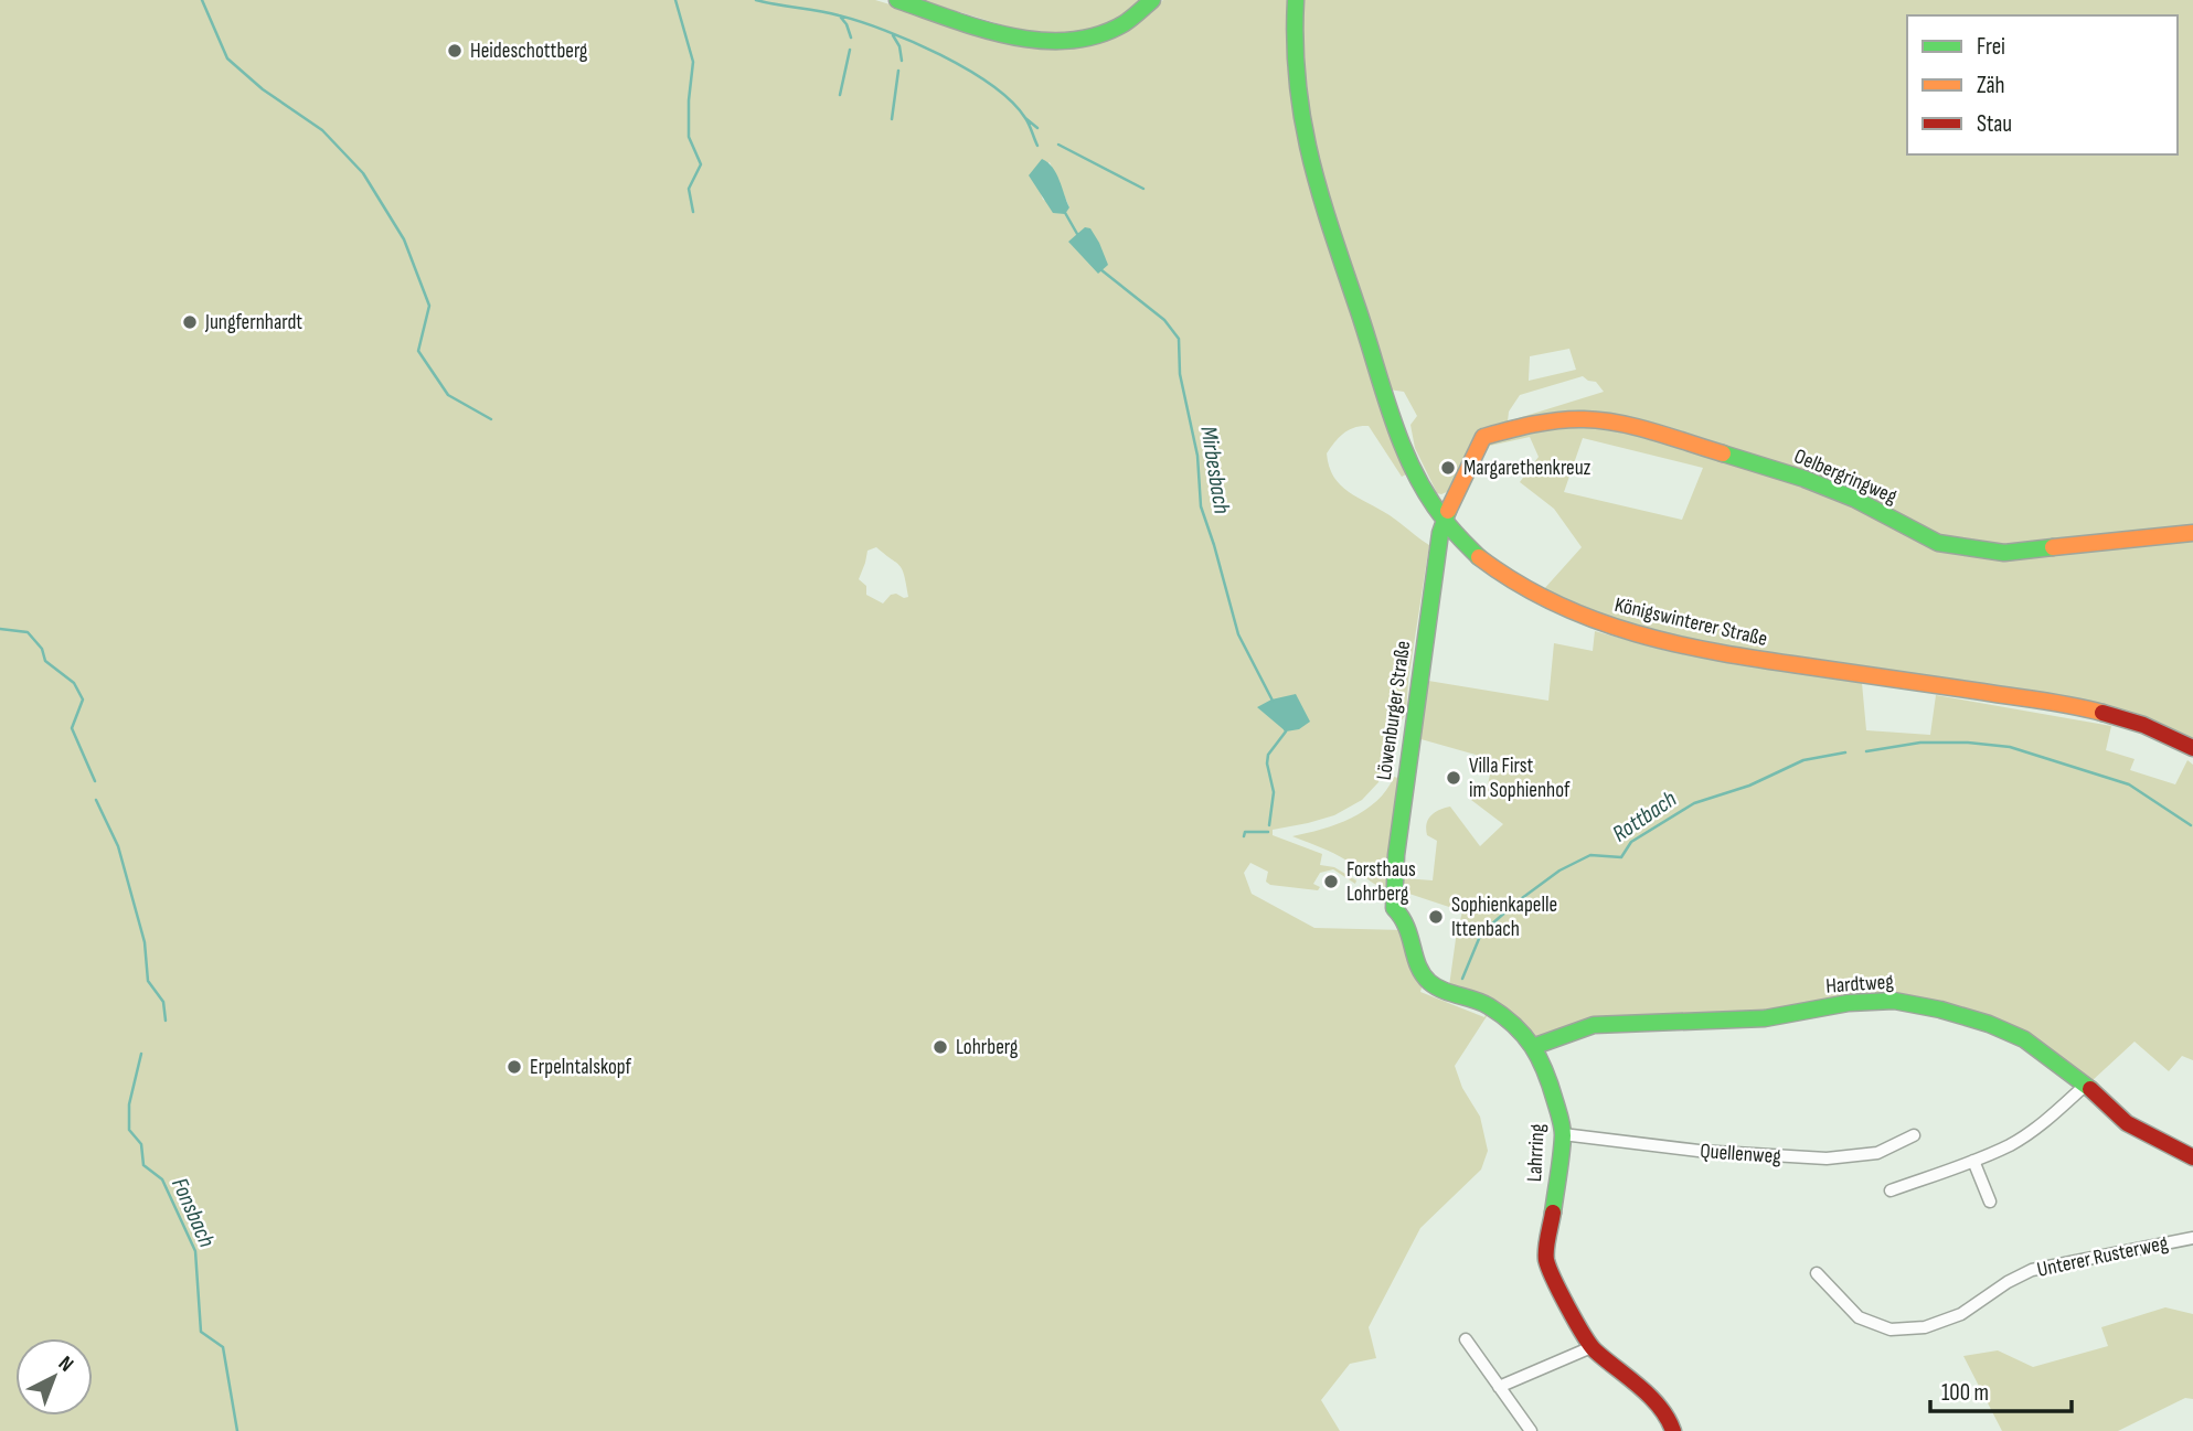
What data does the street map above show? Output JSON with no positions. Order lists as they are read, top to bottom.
{
  "streets": {
    "street": [
      "Oelbergringweg",
      "Königswinterer Straße",
      "Löwenburger Straße",
      "Hardtweg",
      "Lahrring",
      "Quellenweg",
      "Unterer Rusterweg"
    ]
  },
  "crossings": [
    ["Oelbergringweg", "Löwenburger Straße"],
    ["Königswinterer Straße", "Löwenburger Straße"],
    ["Löwenburger Straße", "Hardtweg"],
    ["Löwenburger Straße", "Lahrring"],
    ["Hardtweg", "Lahrring"],
    ["Lahrring", "Quellenweg"]
  ],
  "water": ["Mirbesbach", "Rottbach", "Fonsbach"],
  "places": [
    "Heideschottberg",
    "Jungfernhardt",
    "Margarethenkreuz",
    "Villa First im Sophienhof",
    "Forsthaus Lohrberg",
    "Sophienkapelle Ittenbach",
    "Lohrberg",
    "Erpelntalskopf"
  ],
  "legend": ["Frei", "Zäh", "Stau"],
  "scale_bar": "100 m",
  "north": "top right"
}
